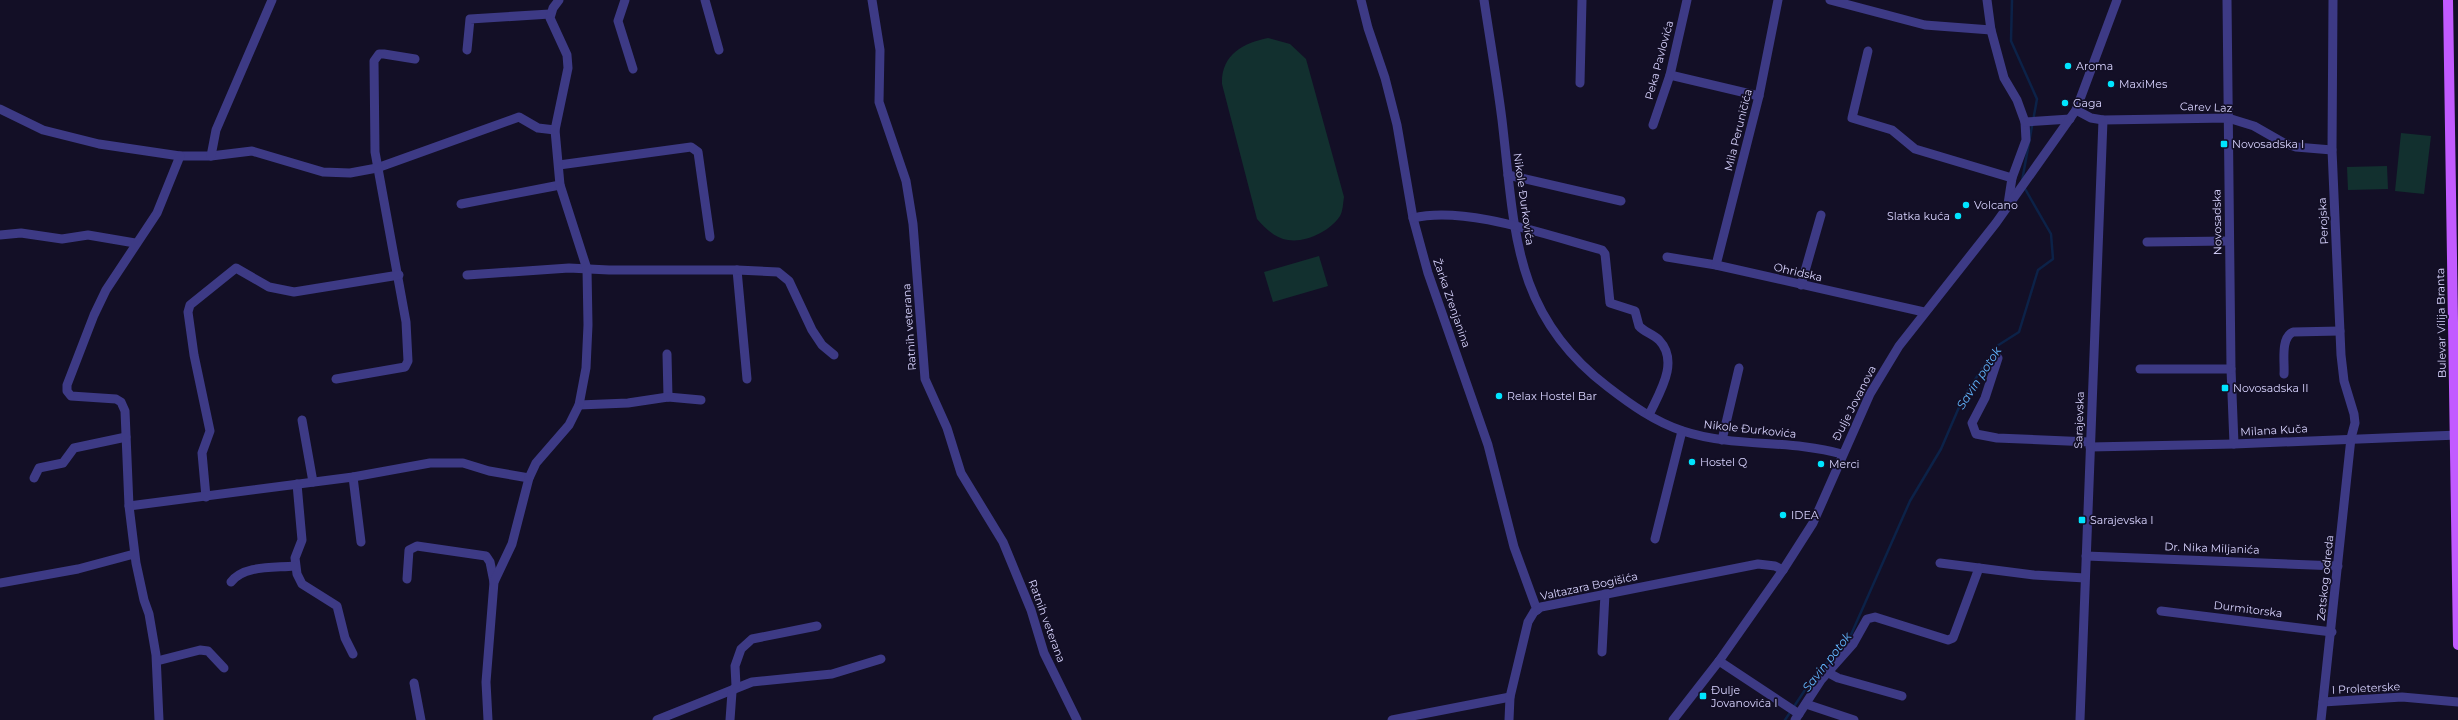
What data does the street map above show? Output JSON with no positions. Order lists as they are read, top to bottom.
{
  "streets": {
    "main road": ["Bulevar Vilija Branta"],
    "street": [
      "Peka Pavlovića",
      "Carev Laz",
      "Mila Peruničića",
      "Nikole Đurkovića",
      "Perojska",
      "Novosadska",
      "Ohridska",
      "Žarka Zrenjanina",
      "Ratnih veterana",
      "Đulje Jovanova",
      "Sarajevska",
      "Milana Kuča",
      "Dr. Nika Miljanića",
      "Zetskog odreda",
      "Valtazara Bogišića",
      "Durmitorska",
      "I Proleterske"
    ]
  },
  "crossings": [
    ["Carev Laz", "Perojska"],
    ["Carev Laz", "Novosadska"],
    ["Carev Laz", "Đulje Jovanova"],
    ["Carev Laz", "Sarajevska"],
    ["Mila Peruničića", "Ohridska"],
    ["Nikole Đurkovića", "Đulje Jovanova"],
    ["Perojska", "Milana Kuča"],
    ["Perojska", "Zetskog odreda"],
    ["Novosadska", "Milana Kuča"],
    ["Ohridska", "Đulje Jovanova"],
    ["Žarka Zrenjanina", "Valtazara Bogišića"],
    ["Bulevar Vilija Branta", "Milana Kuča"],
    ["Đulje Jovanova", "Valtazara Bogišića"],
    ["Sarajevska", "Milana Kuča"],
    ["Sarajevska", "Dr. Nika Miljanića"],
    ["Milana Kuča", "Zetskog odreda"],
    ["Dr. Nika Miljanića", "Zetskog odreda"],
    ["Zetskog odreda", "Durmitorska"],
    ["Zetskog odreda", "I Proleterske"]
  ],
  "water": ["Savin potok"],
  "places": {
    "other": [
      "Aroma",
      "MaxiMes",
      "Gaga",
      "Volcano",
      "Slatka kuća",
      "Relax Hostel Bar",
      "Hostel Q",
      "Merci",
      "IDEA"
    ],
    "transit": [
      "Novosadska I",
      "Novosadska II",
      "Sarajevska I",
      "Đulje Jovanovića I"
    ]
  }
}
